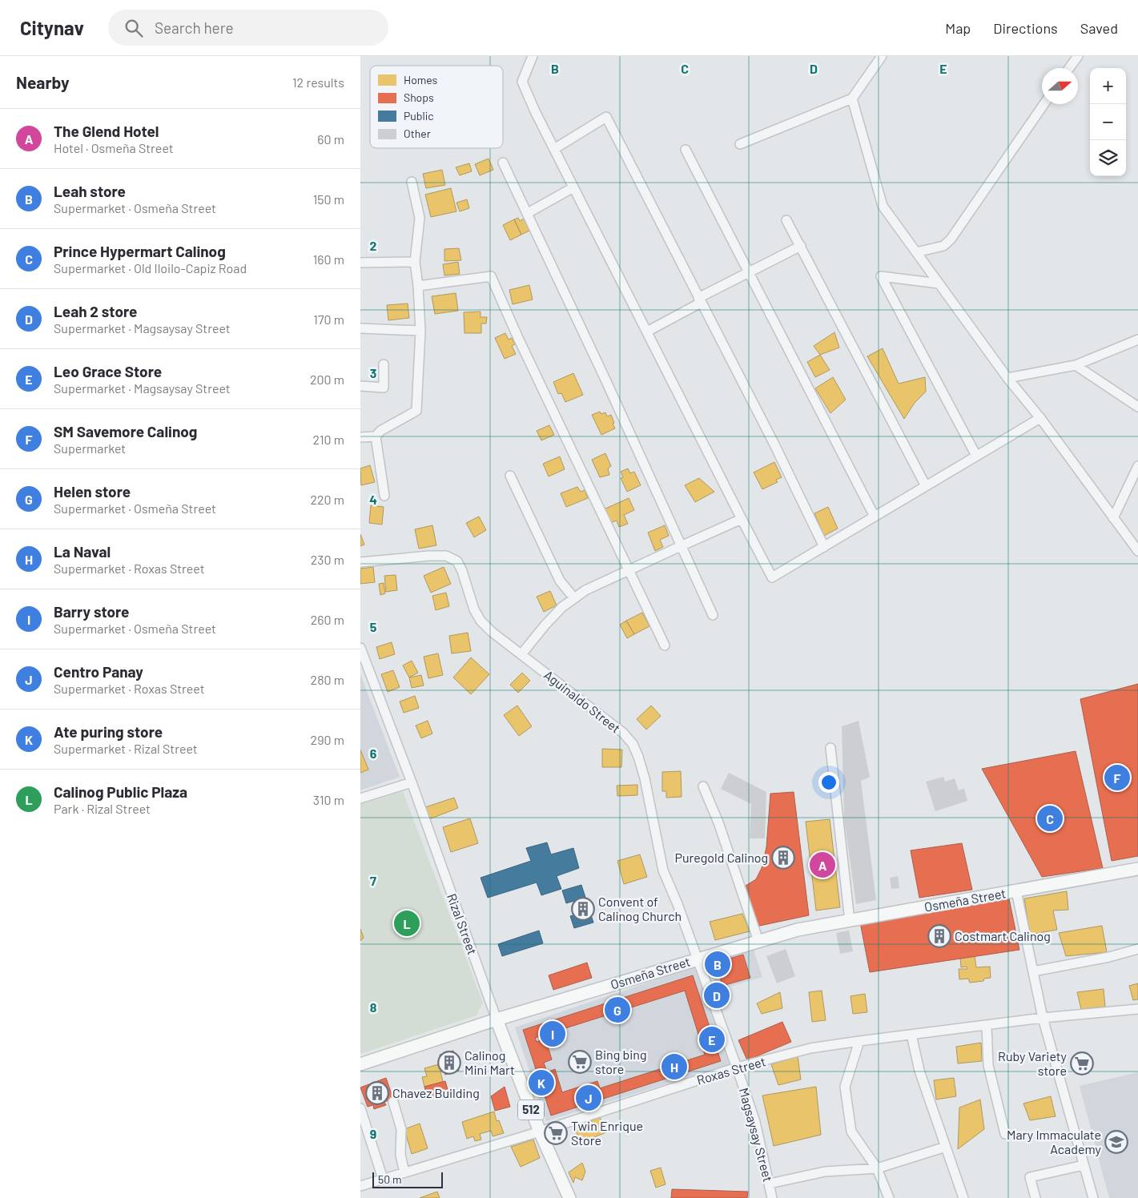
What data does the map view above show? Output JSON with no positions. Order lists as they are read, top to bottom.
{
  "streets": {
    "main road": ["Osmeña Street", "Rizal Street", "512"],
    "street": ["Aguinaldo Street", "Roxas Street", "Magsaysay Street"]
  },
  "crossings": [
    ["Aguinaldo Street", "Osmeña Street"],
    ["Aguinaldo Street", "Magsaysay Street"],
    ["Osmeña Street", "Rizal Street"],
    ["Osmeña Street", "Magsaysay Street"],
    ["Rizal Street", "Roxas Street"],
    ["Roxas Street", "Magsaysay Street"]
  ],
  "places": {
    "building": [
      "Puregold Calinog",
      "Convent of Calinog Church",
      "Costmart Calinog",
      "Calinog Mini Mart",
      "Chavez Building"
    ],
    "supermarket": ["Bing bing store", "Ruby Variety store", "Twin Enrique Store"],
    "school or university": ["Mary Immaculate Academy"]
  },
  "legend": [
    "Homes",
    "Shops",
    "Public",
    "Other"
  ],
  "scale_bar": "50 m",
  "north": "right",
  "page": {
    "header": "Citynav",
    "search": "Search here",
    "nav": ["Map", "Directions", "Saved"],
    "heading": ["Nearby", "12 results"],
    "map_buttons": ["+", "−"],
    "list": [
      {
        "mark": "A",
        "name": "The Glend Hotel",
        "note": "Hotel · Osmeña Street",
        "value": "60 m"
      },
      {
        "mark": "B",
        "name": "Leah store",
        "note": "Supermarket · Osmeña Street",
        "value": "150 m"
      },
      {
        "mark": "C",
        "name": "Prince Hypermart Calinog",
        "note": "Supermarket · Old Iloilo-Capiz Road",
        "value": "160 m"
      },
      {
        "mark": "D",
        "name": "Leah 2 store",
        "note": "Supermarket · Magsaysay Street",
        "value": "170 m"
      },
      {
        "mark": "E",
        "name": "Leo Grace Store",
        "note": "Supermarket · Magsaysay Street",
        "value": "200 m"
      },
      {
        "mark": "F",
        "name": "SM Savemore Calinog",
        "note": "Supermarket",
        "value": "210 m"
      },
      {
        "mark": "G",
        "name": "Helen store",
        "note": "Supermarket · Osmeña Street",
        "value": "220 m"
      },
      {
        "mark": "H",
        "name": "La Naval",
        "note": "Supermarket · Roxas Street",
        "value": "230 m"
      },
      {
        "mark": "I",
        "name": "Barry store",
        "note": "Supermarket · Osmeña Street",
        "value": "260 m"
      },
      {
        "mark": "J",
        "name": "Centro Panay",
        "note": "Supermarket · Roxas Street",
        "value": "280 m"
      },
      {
        "mark": "K",
        "name": "Ate puring store",
        "note": "Supermarket · Rizal Street",
        "value": "290 m"
      },
      {
        "mark": "L",
        "name": "Calinog Public Plaza",
        "note": "Park · Rizal Street",
        "value": "310 m"
      }
    ],
    "pins": [
      "F",
      "C",
      "A",
      "L",
      "B",
      "D",
      "G",
      "I",
      "E",
      "H",
      "K",
      "J"
    ],
    "scale": "50 m"
  },
  "grid": {
    "columns": [
      "B",
      "C",
      "D",
      "E"
    ],
    "rows": [
      "2",
      "3",
      "4",
      "5",
      "6",
      "7",
      "8",
      "9"
    ]
  }
}
